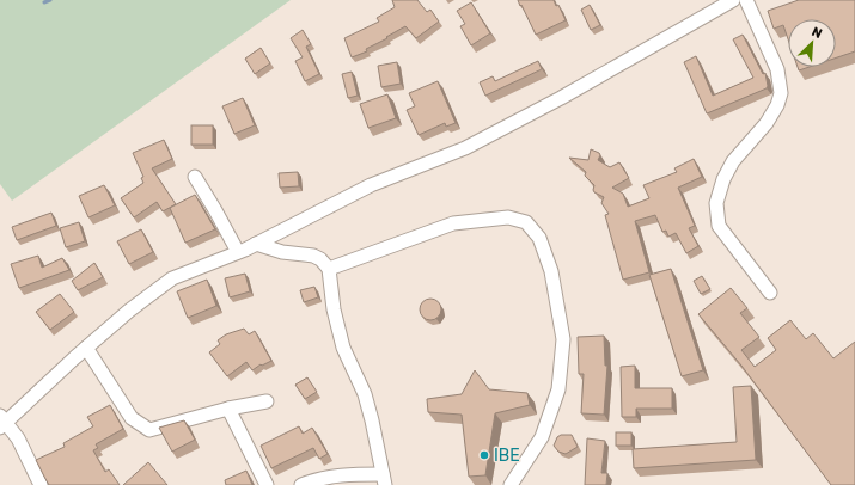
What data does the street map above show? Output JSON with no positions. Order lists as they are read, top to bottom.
{
  "places": ["IBE"],
  "north": "top right"
}
